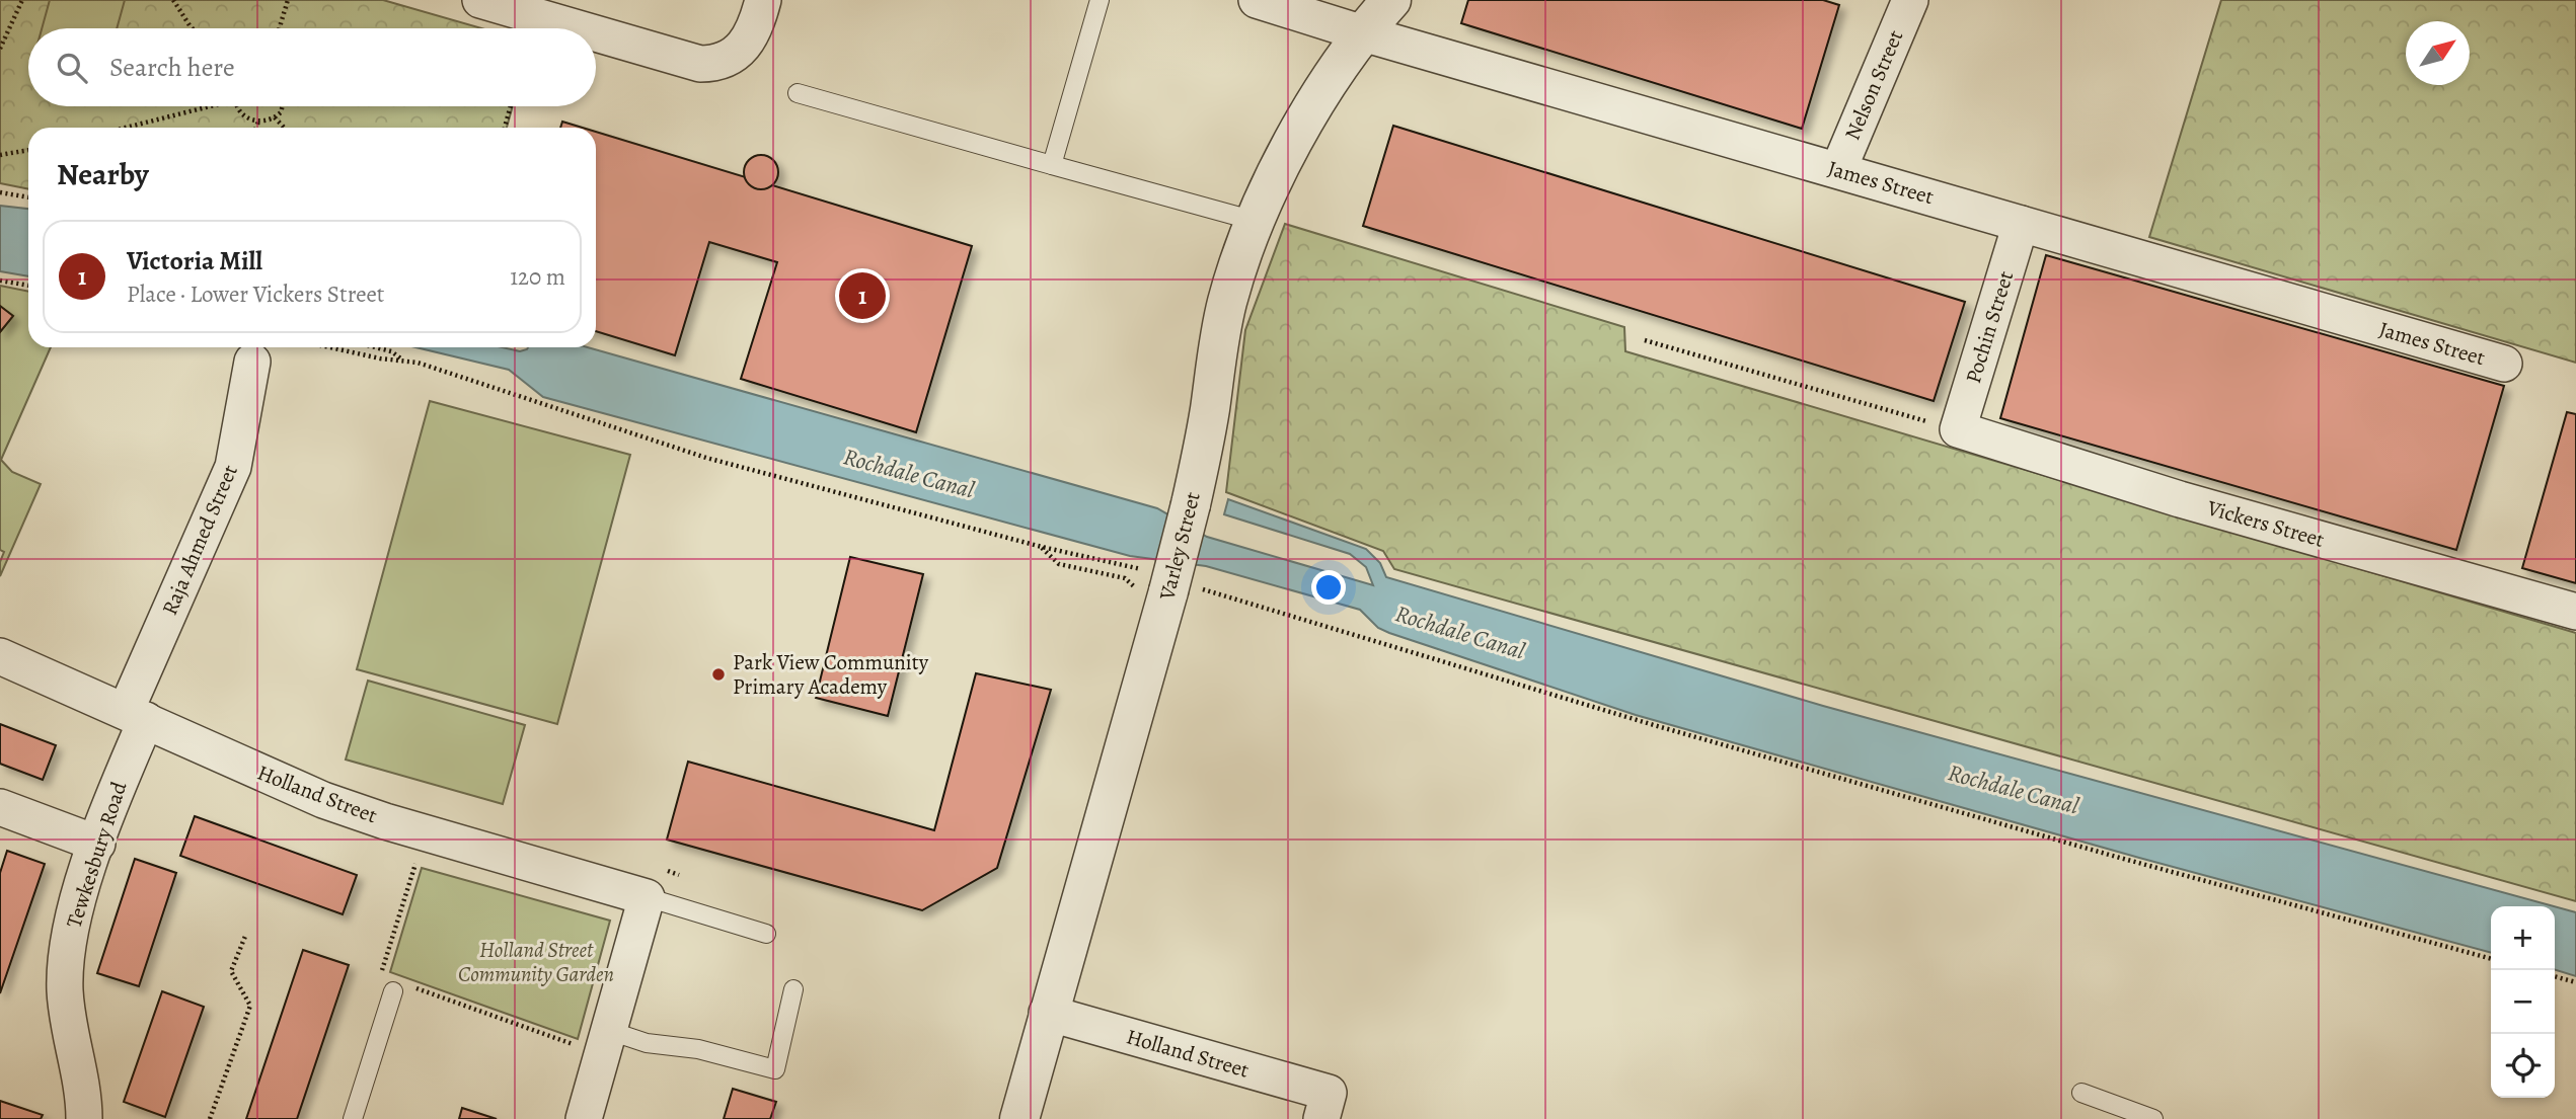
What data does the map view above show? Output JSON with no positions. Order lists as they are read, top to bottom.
{
  "streets": {
    "street": [
      "Nelson Street",
      "James Street",
      "Pochin Street",
      "Vickers Street",
      "Raja Ahmed Street",
      "Varley Street",
      "Holland Street",
      "Tewkesbury Road"
    ]
  },
  "crossings": [
    ["Nelson Street", "James Street"],
    ["James Street", "Pochin Street"],
    ["James Street", "Varley Street"],
    ["Pochin Street", "Vickers Street"],
    ["Raja Ahmed Street", "Holland Street"],
    ["Raja Ahmed Street", "Tewkesbury Road"],
    ["Varley Street", "Holland Street"],
    ["Holland Street", "Tewkesbury Road"]
  ],
  "water": ["Rochdale Canal"],
  "parks": ["Holland Street Community Garden"],
  "places": ["Park View Community Primary Academy"],
  "north": "top right",
  "page": {
    "search": "Search here",
    "heading": "Nearby",
    "list": [
      {
        "mark": "1",
        "name": "Victoria Mill",
        "note": "Place · Lower Vickers Street",
        "value": "120 m"
      }
    ],
    "pins": "1",
    "map_buttons": ["+", "−"]
  }
}
